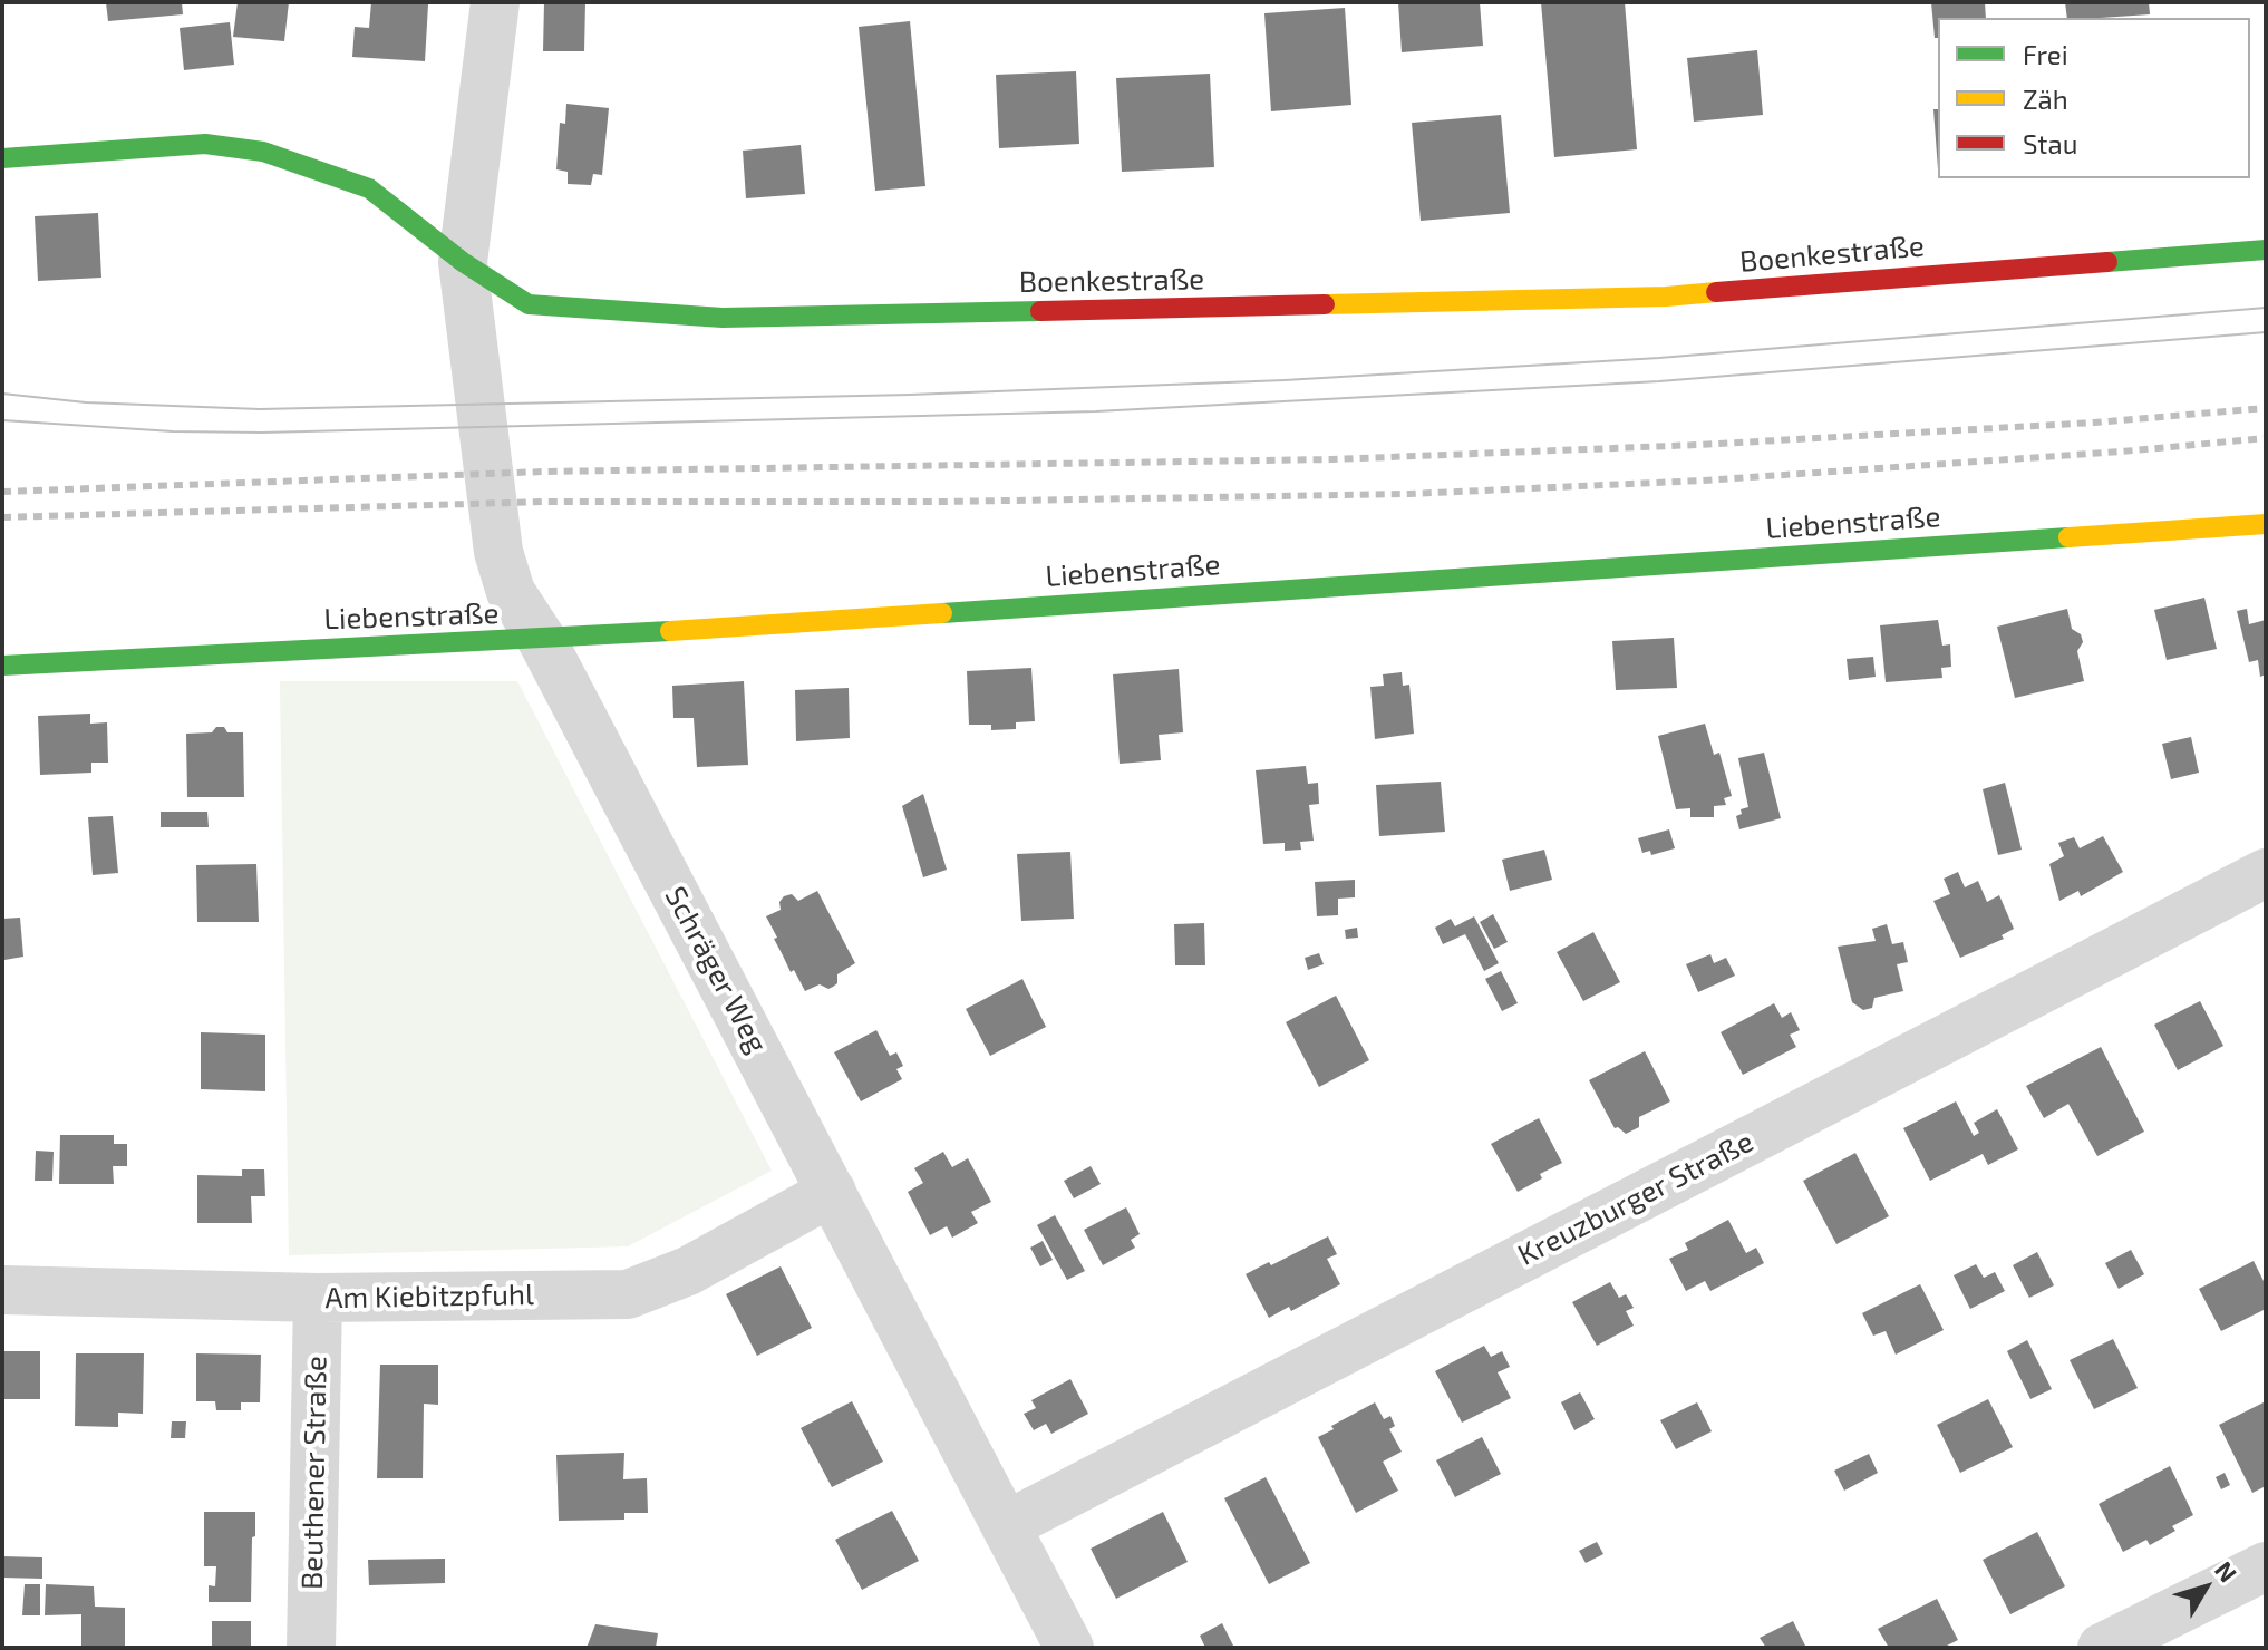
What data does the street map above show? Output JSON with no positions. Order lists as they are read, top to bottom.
{
  "streets": {
    "street": [
      "Boenkestraße",
      "Liebenstraße",
      "Schräger Weg",
      "Kreuzburger Straße",
      "Am Kiebitzpfuhl",
      "Beuthener Straße"
    ]
  },
  "crossings": [
    ["Boenkestraße", "Schräger Weg"],
    ["Liebenstraße", "Schräger Weg"],
    ["Schräger Weg", "Kreuzburger Straße"],
    ["Schräger Weg", "Am Kiebitzpfuhl"],
    ["Am Kiebitzpfuhl", "Beuthener Straße"]
  ],
  "legend": ["Frei", "Zäh", "Stau"],
  "north": "top right"
}
